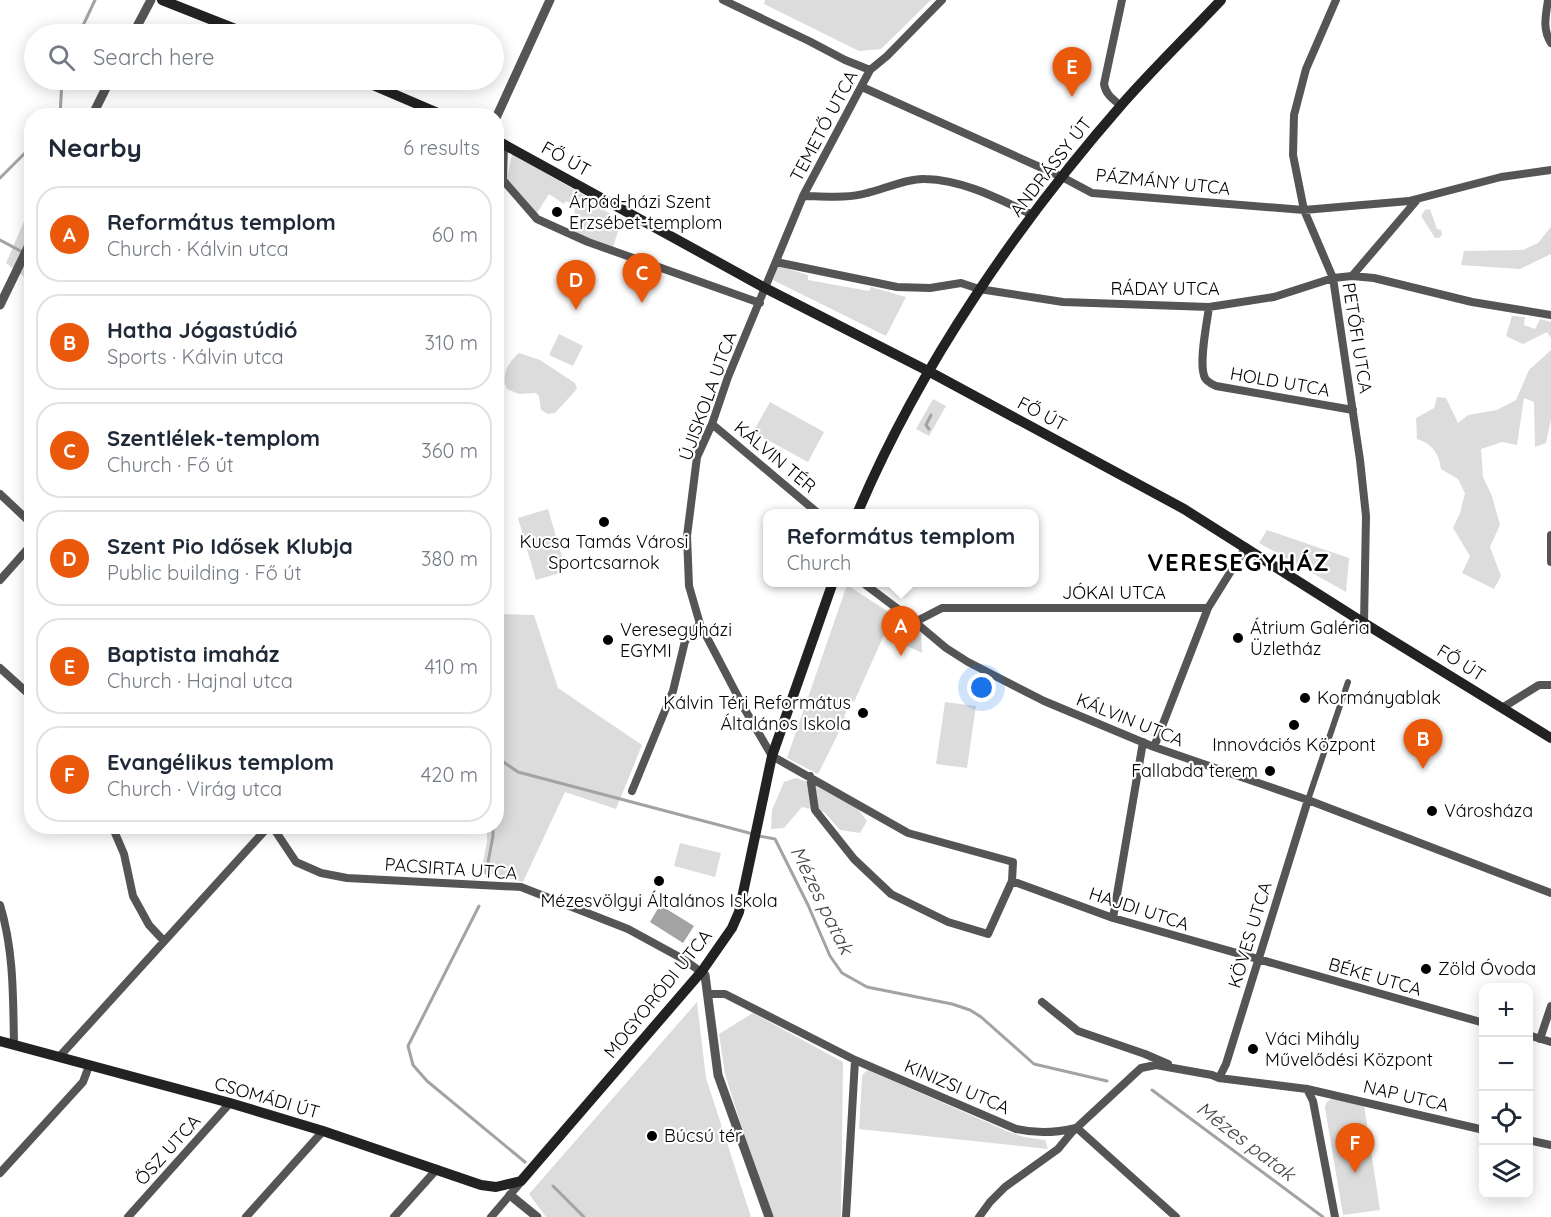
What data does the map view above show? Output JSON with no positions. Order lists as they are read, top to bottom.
{
  "streets": {
    "main road": [
      "FŐ ÚT",
      "ANDRÁSSY ÚT",
      "MOGYORÓDI UTCA",
      "CSOMÁDI ÚT"
    ],
    "street": [
      "TEMETŐ UTCA",
      "PÁZMÁNY UTCA",
      "RÁDAY UTCA",
      "PETŐFI UTCA",
      "HOLD UTCA",
      "ÚJISKOLA UTCA",
      "KÁLVIN TÉR",
      "JÓKAI UTCA",
      "KÁLVIN UTCA",
      "PACSIRTA UTCA",
      "HAJDI UTCA",
      "KÖVES UTCA",
      "BÉKE UTCA",
      "KINIZSI UTCA",
      "NAP UTCA",
      "ŐSZ UTCA"
    ]
  },
  "crossings": [
    ["TEMETŐ UTCA", "FŐ ÚT"],
    ["TEMETŐ UTCA", "PÁZMÁNY UTCA"],
    ["TEMETŐ UTCA", "RÁDAY UTCA"],
    ["TEMETŐ UTCA", "ÚJISKOLA UTCA"],
    ["FŐ ÚT", "ANDRÁSSY ÚT"],
    ["FŐ ÚT", "PETŐFI UTCA"],
    ["FŐ ÚT", "ÚJISKOLA UTCA"],
    ["ANDRÁSSY ÚT", "PÁZMÁNY UTCA"],
    ["ANDRÁSSY ÚT", "RÁDAY UTCA"],
    ["PÁZMÁNY UTCA", "PETŐFI UTCA"],
    ["RÁDAY UTCA", "PETŐFI UTCA"],
    ["RÁDAY UTCA", "HOLD UTCA"],
    ["PETŐFI UTCA", "HOLD UTCA"],
    ["ÚJISKOLA UTCA", "KÁLVIN TÉR"],
    ["ÚJISKOLA UTCA", "MOGYORÓDI UTCA"],
    ["JÓKAI UTCA", "KÁLVIN UTCA"],
    ["KÁLVIN UTCA", "KÖVES UTCA"],
    ["PACSIRTA UTCA", "MOGYORÓDI UTCA"],
    ["PACSIRTA UTCA", "CSOMÁDI ÚT"],
    ["HAJDI UTCA", "KÖVES UTCA"],
    ["HAJDI UTCA", "BÉKE UTCA"],
    ["KÖVES UTCA", "BÉKE UTCA"],
    ["KÖVES UTCA", "NAP UTCA"],
    ["MOGYORÓDI UTCA", "CSOMÁDI ÚT"],
    ["KINIZSI UTCA", "NAP UTCA"],
    ["CSOMÁDI ÚT", "ŐSZ UTCA"]
  ],
  "districts": ["VERESEGYHÁZ"],
  "water": ["Mézes patak"],
  "places": [
    "Árpád-házi Szent Erzsébet-templom",
    "Kucsa Tamás Városi Sportcsarnok",
    "Átrium Galéria Üzletház",
    "Veresegyházi EGYMI",
    "Kormányablak",
    "Kálvin Téri Református Általános Iskola",
    "Innovációs Központ",
    "Fallabda terem",
    "Városháza",
    "Mézesvölgyi Általános Iskola",
    "Zöld Óvoda",
    "Váci Mihály Művelődési Központ",
    "Búcsú tér"
  ],
  "page": {
    "search": "Search here",
    "pins": [
      "E",
      "C",
      "D",
      "A",
      "B",
      "F"
    ],
    "heading": ["Nearby", "6 results"],
    "list": [
      {
        "mark": "A",
        "name": "Református templom",
        "note": "Church · Kálvin utca",
        "value": "60 m"
      },
      {
        "mark": "B",
        "name": "Hatha Jógastúdió",
        "note": "Sports · Kálvin utca",
        "value": "310 m"
      },
      {
        "mark": "C",
        "name": "Szentlélek-templom",
        "note": "Church · Fő út",
        "value": "360 m"
      },
      {
        "mark": "D",
        "name": "Szent Pio Idősek Klubja",
        "note": "Public building · Fő út",
        "value": "380 m"
      },
      {
        "mark": "E",
        "name": "Baptista imaház",
        "note": "Church · Hajnal utca",
        "value": "410 m"
      },
      {
        "mark": "F",
        "name": "Evangélikus templom",
        "note": "Church · Virág utca",
        "value": "420 m"
      }
    ],
    "popup": ["Református templom", "Church"],
    "map_buttons": ["+", "−"]
  }
}
